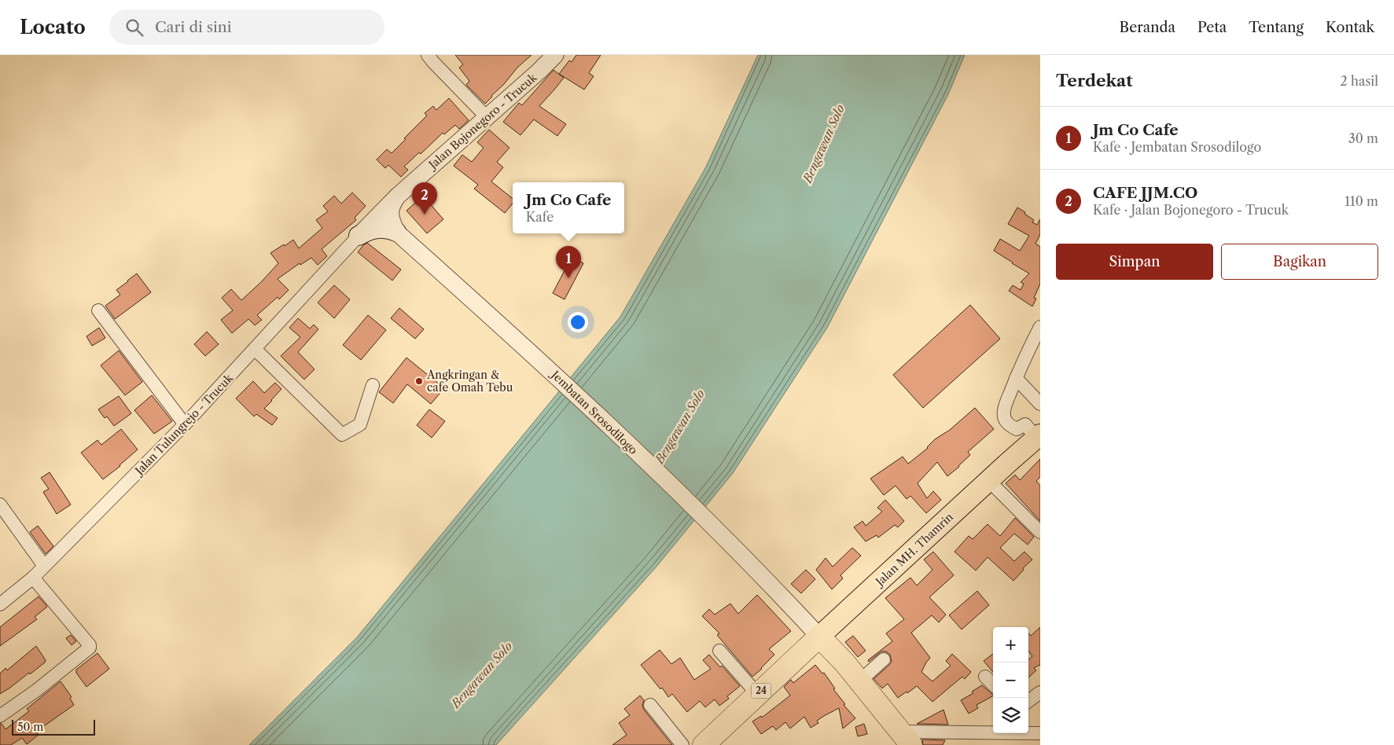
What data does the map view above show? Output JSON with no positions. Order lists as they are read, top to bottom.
{
  "streets": {
    "highway": ["24"],
    "main road": ["Jalan MH. Thamrin"],
    "street": ["Jalan Bojonegoro - Trucuk", "Jembatan Srosodilogo", "Jalan Tulungrejo - Trucuk"]
  },
  "crossings": [
    ["Jalan Bojonegoro - Trucuk", "Jalan Tulungrejo - Trucuk"],
    ["Jembatan Srosodilogo", "Jalan MH. Thamrin"],
    ["Jembatan Srosodilogo", "24"],
    ["Jalan MH. Thamrin", "24"]
  ],
  "water": ["Bengawan Solo"],
  "places": ["Angkringan & cafe Omah Tebu"],
  "scale_bar": "50 m",
  "page": {
    "header": "Locato",
    "search": "Cari di sini",
    "nav": [
      "Beranda",
      "Peta",
      "Tentang",
      "Kontak"
    ],
    "heading": ["Terdekat", "2 hasil"],
    "list": [
      {
        "mark": "1",
        "name": "Jm Co Cafe",
        "note": "Kafe · Jembatan Srosodilogo",
        "value": "30 m"
      },
      {
        "mark": "2",
        "name": "CAFE JJM.CO",
        "note": "Kafe · Jalan Bojonegoro - Trucuk",
        "value": "110 m"
      }
    ],
    "popup": ["Jm Co Cafe", "Kafe"],
    "pins": ["2", "1"],
    "buttons": ["Simpan", "Bagikan"],
    "map_buttons": ["+", "−"],
    "scale": "50 m"
  }
}
